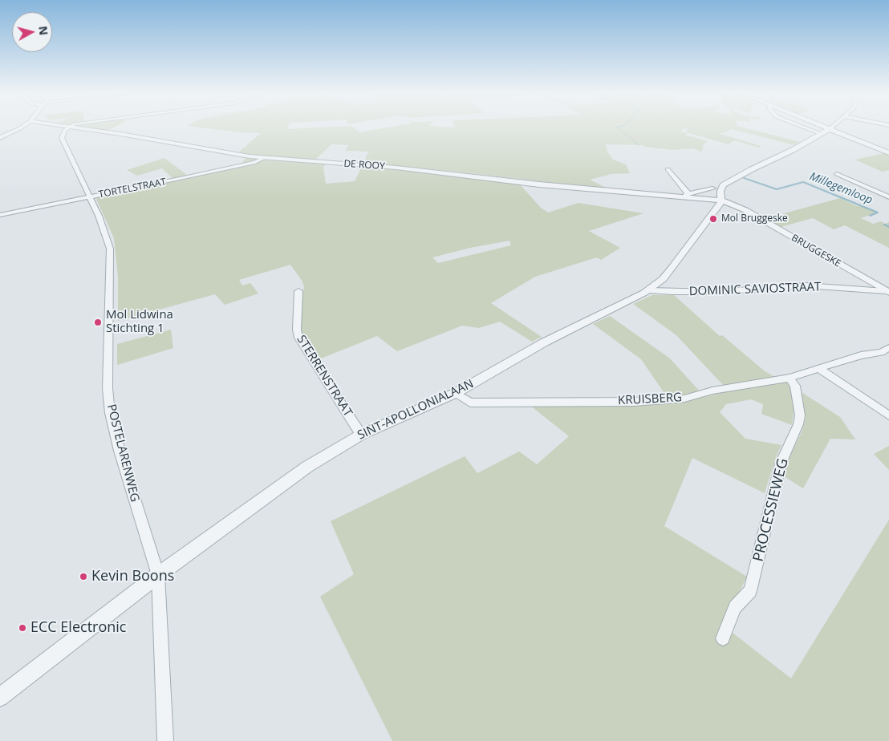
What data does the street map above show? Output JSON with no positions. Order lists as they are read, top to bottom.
{
  "streets": {
    "street": [
      "DE ROOY",
      "TORTELSTRAAT",
      "BRUGGESKE",
      "DOMINIC SAVIOSTRAAT",
      "STERRENSTRAAT",
      "KRUISBERG",
      "SINT-APOLLONIALAAN",
      "POSTELARENWEG",
      "PROCESSIEWEG"
    ]
  },
  "crossings": [
    ["DE ROOY", "TORTELSTRAAT"],
    ["DE ROOY", "BRUGGESKE"],
    ["DE ROOY", "SINT-APOLLONIALAAN"],
    ["TORTELSTRAAT", "POSTELARENWEG"],
    ["BRUGGESKE", "DOMINIC SAVIOSTRAAT"],
    ["BRUGGESKE", "SINT-APOLLONIALAAN"],
    ["DOMINIC SAVIOSTRAAT", "SINT-APOLLONIALAAN"],
    ["STERRENSTRAAT", "SINT-APOLLONIALAAN"],
    ["KRUISBERG", "SINT-APOLLONIALAAN"],
    ["KRUISBERG", "PROCESSIEWEG"],
    ["SINT-APOLLONIALAAN", "POSTELARENWEG"]
  ],
  "water": ["Millegemloop"],
  "places": [
    "Mol Bruggeske",
    "Mol Lidwina Stichting 1",
    "Kevin Boons",
    "ECC Electronic"
  ],
  "north": "right"
}
